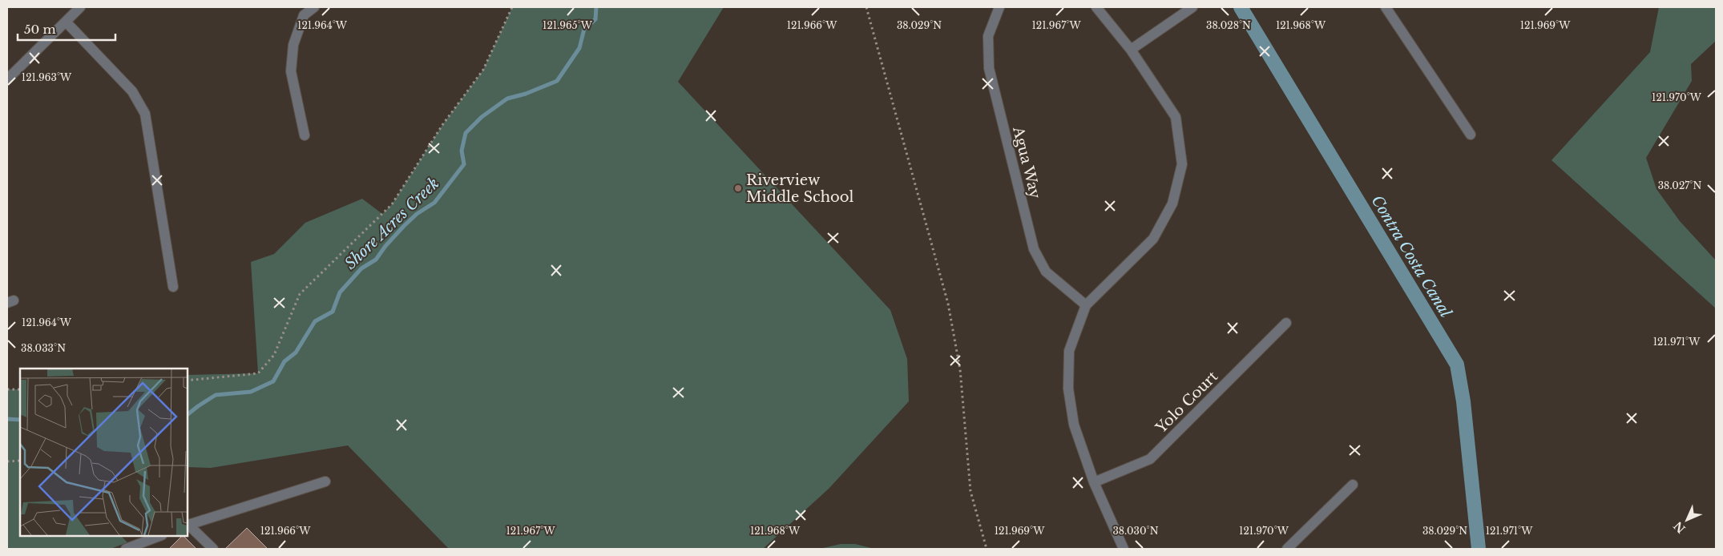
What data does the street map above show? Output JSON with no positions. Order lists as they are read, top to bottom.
{
  "streets": {
    "street": ["Agua Way", "Yolo Court"]
  },
  "water": ["Shore Acres Creek", "Contra Costa Canal"],
  "places": ["Riverview Middle School"],
  "scale_bar": "50 m",
  "north": "bottom left",
  "coordinates": [
    "121.964°W",
    "121.965°W",
    "121.966°W",
    "38.029°N",
    "121.967°W",
    "38.028°N",
    "121.968°W",
    "121.969°W",
    "121.963°W",
    "121.970°W",
    "38.027°N",
    "121.971°W",
    "38.033°N",
    "38.030°N"
  ]
}
